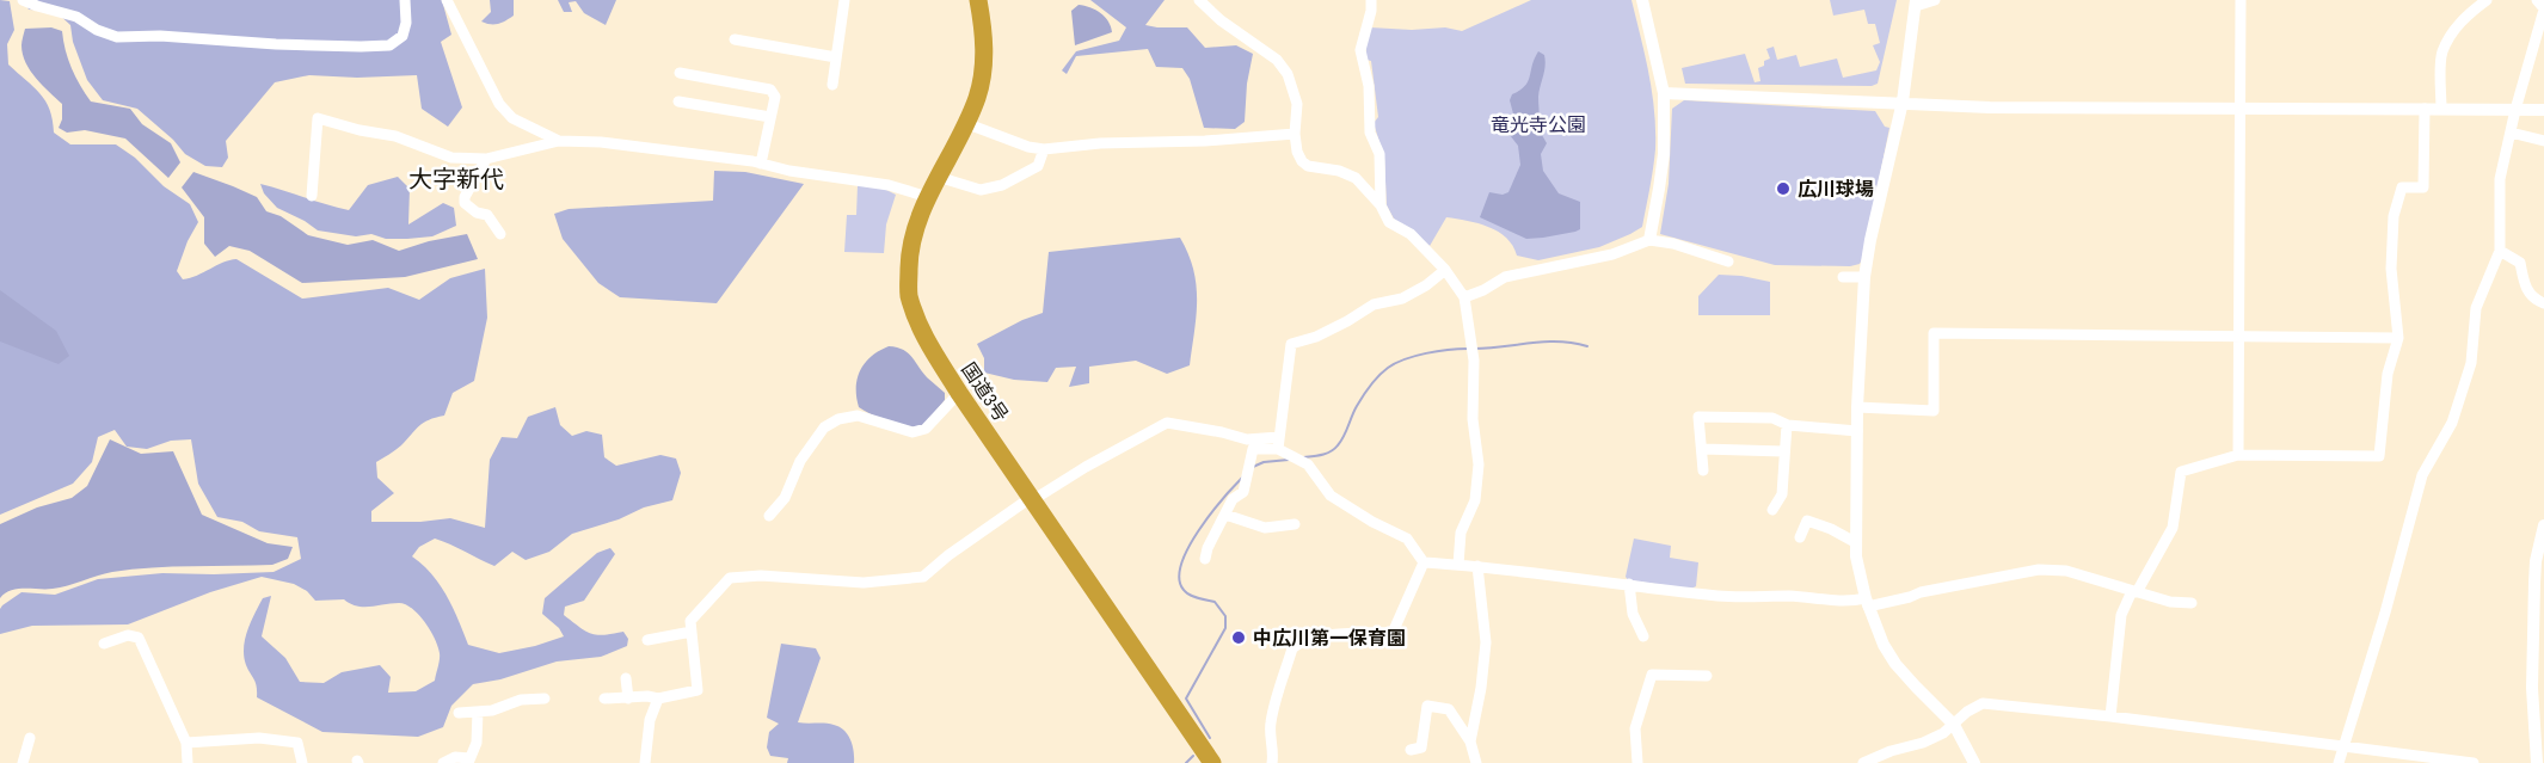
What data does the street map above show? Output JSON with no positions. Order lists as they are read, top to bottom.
{
  "streets": {
    "highway": ["国道3号"]
  },
  "districts": ["大字新代"],
  "parks": ["竜光寺公園"],
  "places": ["広川球場", "中広川第一保育園"]
}
